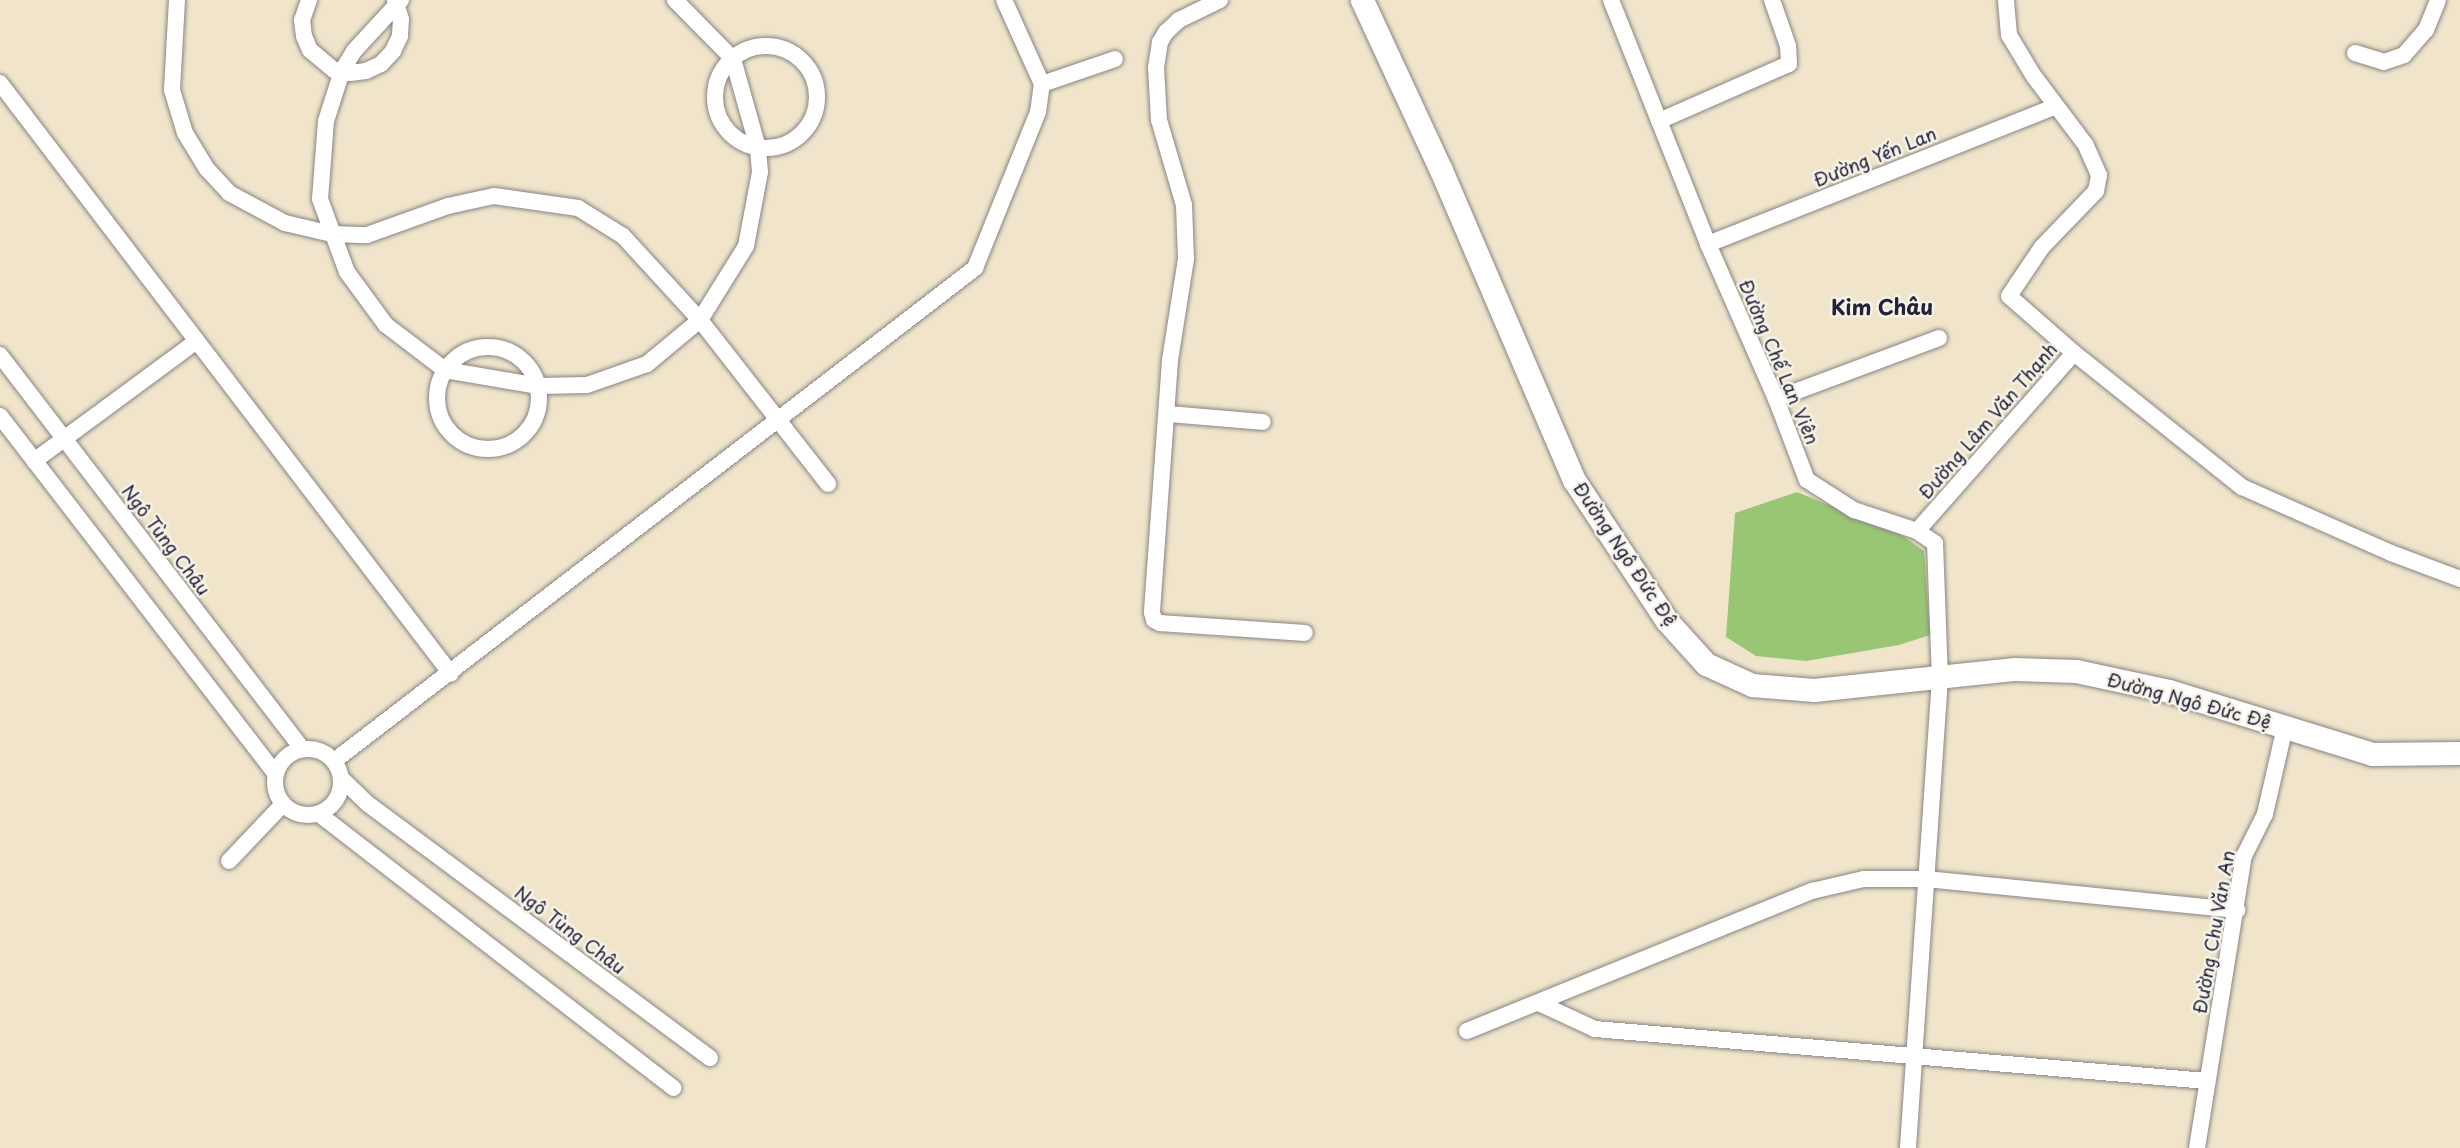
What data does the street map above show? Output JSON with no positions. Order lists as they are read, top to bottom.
{
  "streets": {
    "main road": ["Đường Ngô Đức Đệ"],
    "street": [
      "Đường Yến Lan",
      "Đường Chế Lan Viên",
      "Đường Lâm Văn Thạnh",
      "Ngô Tùng Châu",
      "Đường Chu Văn An"
    ]
  },
  "crossings": [
    ["Đường Yến Lan", "Đường Chế Lan Viên"],
    ["Đường Yến Lan", "Đường Lâm Văn Thạnh"],
    ["Đường Chế Lan Viên", "Đường Lâm Văn Thạnh"],
    ["Đường Ngô Đức Đệ", "Đường Chu Văn An"]
  ],
  "districts": ["Kim Châu"]
}
